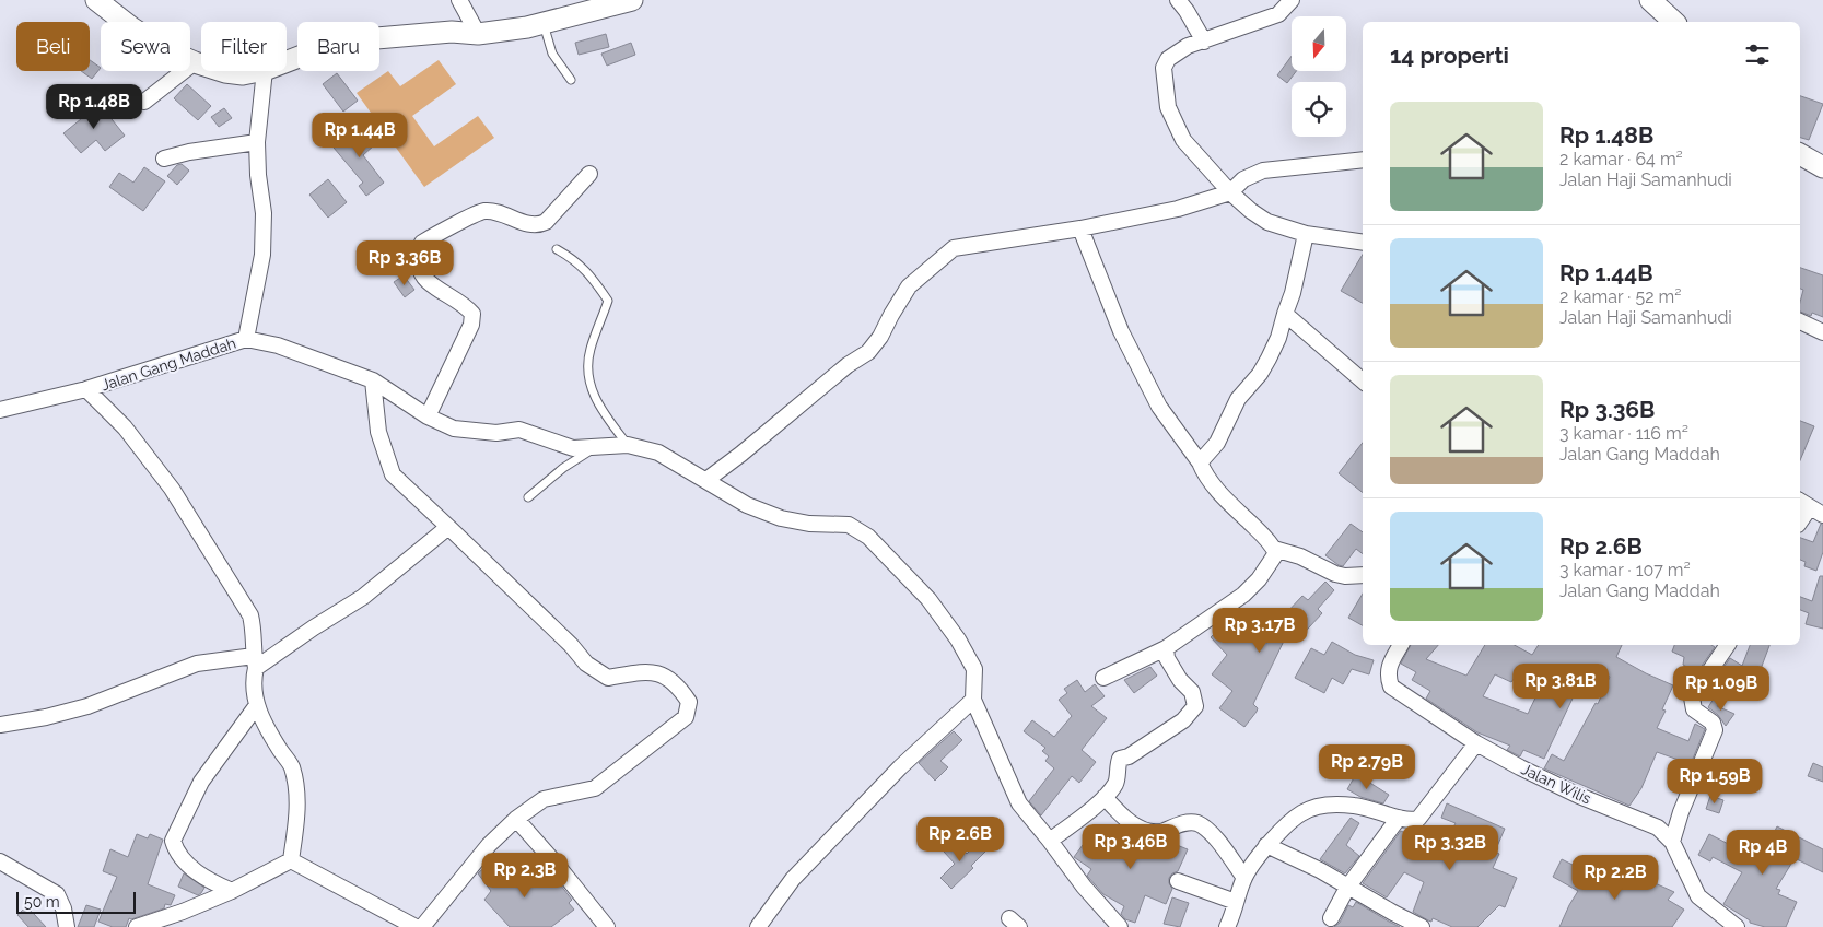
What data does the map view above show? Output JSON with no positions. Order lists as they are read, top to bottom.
{
  "streets": {
    "street": ["Jalan Gang Maddah", "Jalan Wilis"]
  },
  "scale_bar": "50 m",
  "north": "bottom",
  "page": {
    "chip": [
      "Beli",
      "Sewa",
      "Filter",
      "Baru"
    ],
    "heading": "14 properti",
    "price": [
      "Rp 1.48B",
      "Rp 1.44B",
      "Rp 3.36B",
      "Rp 3.17B",
      "Rp 3.81B",
      "Rp 1.09B",
      "Rp 2.79B",
      "Rp 1.59B",
      "Rp 2.6B",
      "Rp 3.46B",
      "Rp 3.32B",
      "Rp 4B",
      "Rp 2.3B",
      "Rp 2.2B"
    ],
    "list": [
      {
        "name": "Rp 1.48B",
        "note": "2 kamar · 64 m² · Jalan Haji Samanhudi"
      },
      {
        "name": "Rp 1.44B",
        "note": "2 kamar · 52 m² · Jalan Haji Samanhudi"
      },
      {
        "name": "Rp 3.36B",
        "note": "3 kamar · 116 m² · Jalan Gang Maddah"
      },
      {
        "name": "Rp 2.6B",
        "note": "3 kamar · 107 m² · Jalan Gang Maddah"
      }
    ],
    "scale": "50 m"
  }
}
